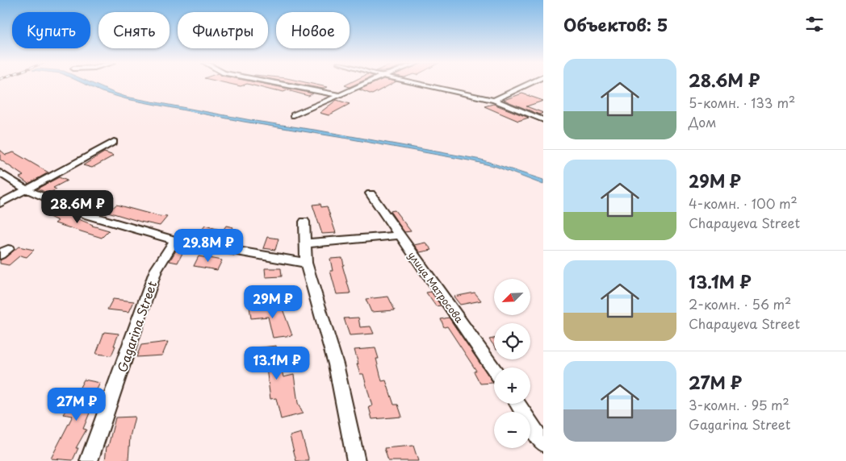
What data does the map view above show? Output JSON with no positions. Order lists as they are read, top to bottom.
{
  "streets": {
    "street": ["улица Матросова", "Gagarina Street"]
  },
  "north": "bottom left",
  "page": {
    "heading": "Объектов: 5",
    "chip": [
      "Купить",
      "Снять",
      "Фильтры",
      "Новое"
    ],
    "list": [
      {
        "name": "28.6M ₽",
        "note": "5-комн. · 133 m² · Дом"
      },
      {
        "name": "29M ₽",
        "note": "4-комн. · 100 m² · Chapayeva Street"
      },
      {
        "name": "13.1M ₽",
        "note": "2-комн. · 56 m² · Chapayeva Street"
      },
      {
        "name": "27M ₽",
        "note": "3-комн. · 95 m² · Gagarina Street"
      }
    ],
    "price": [
      "28.6M ₽",
      "29.8M ₽",
      "29M ₽",
      "13.1M ₽",
      "27M ₽"
    ],
    "map_buttons": ["+", "−"]
  }
}
